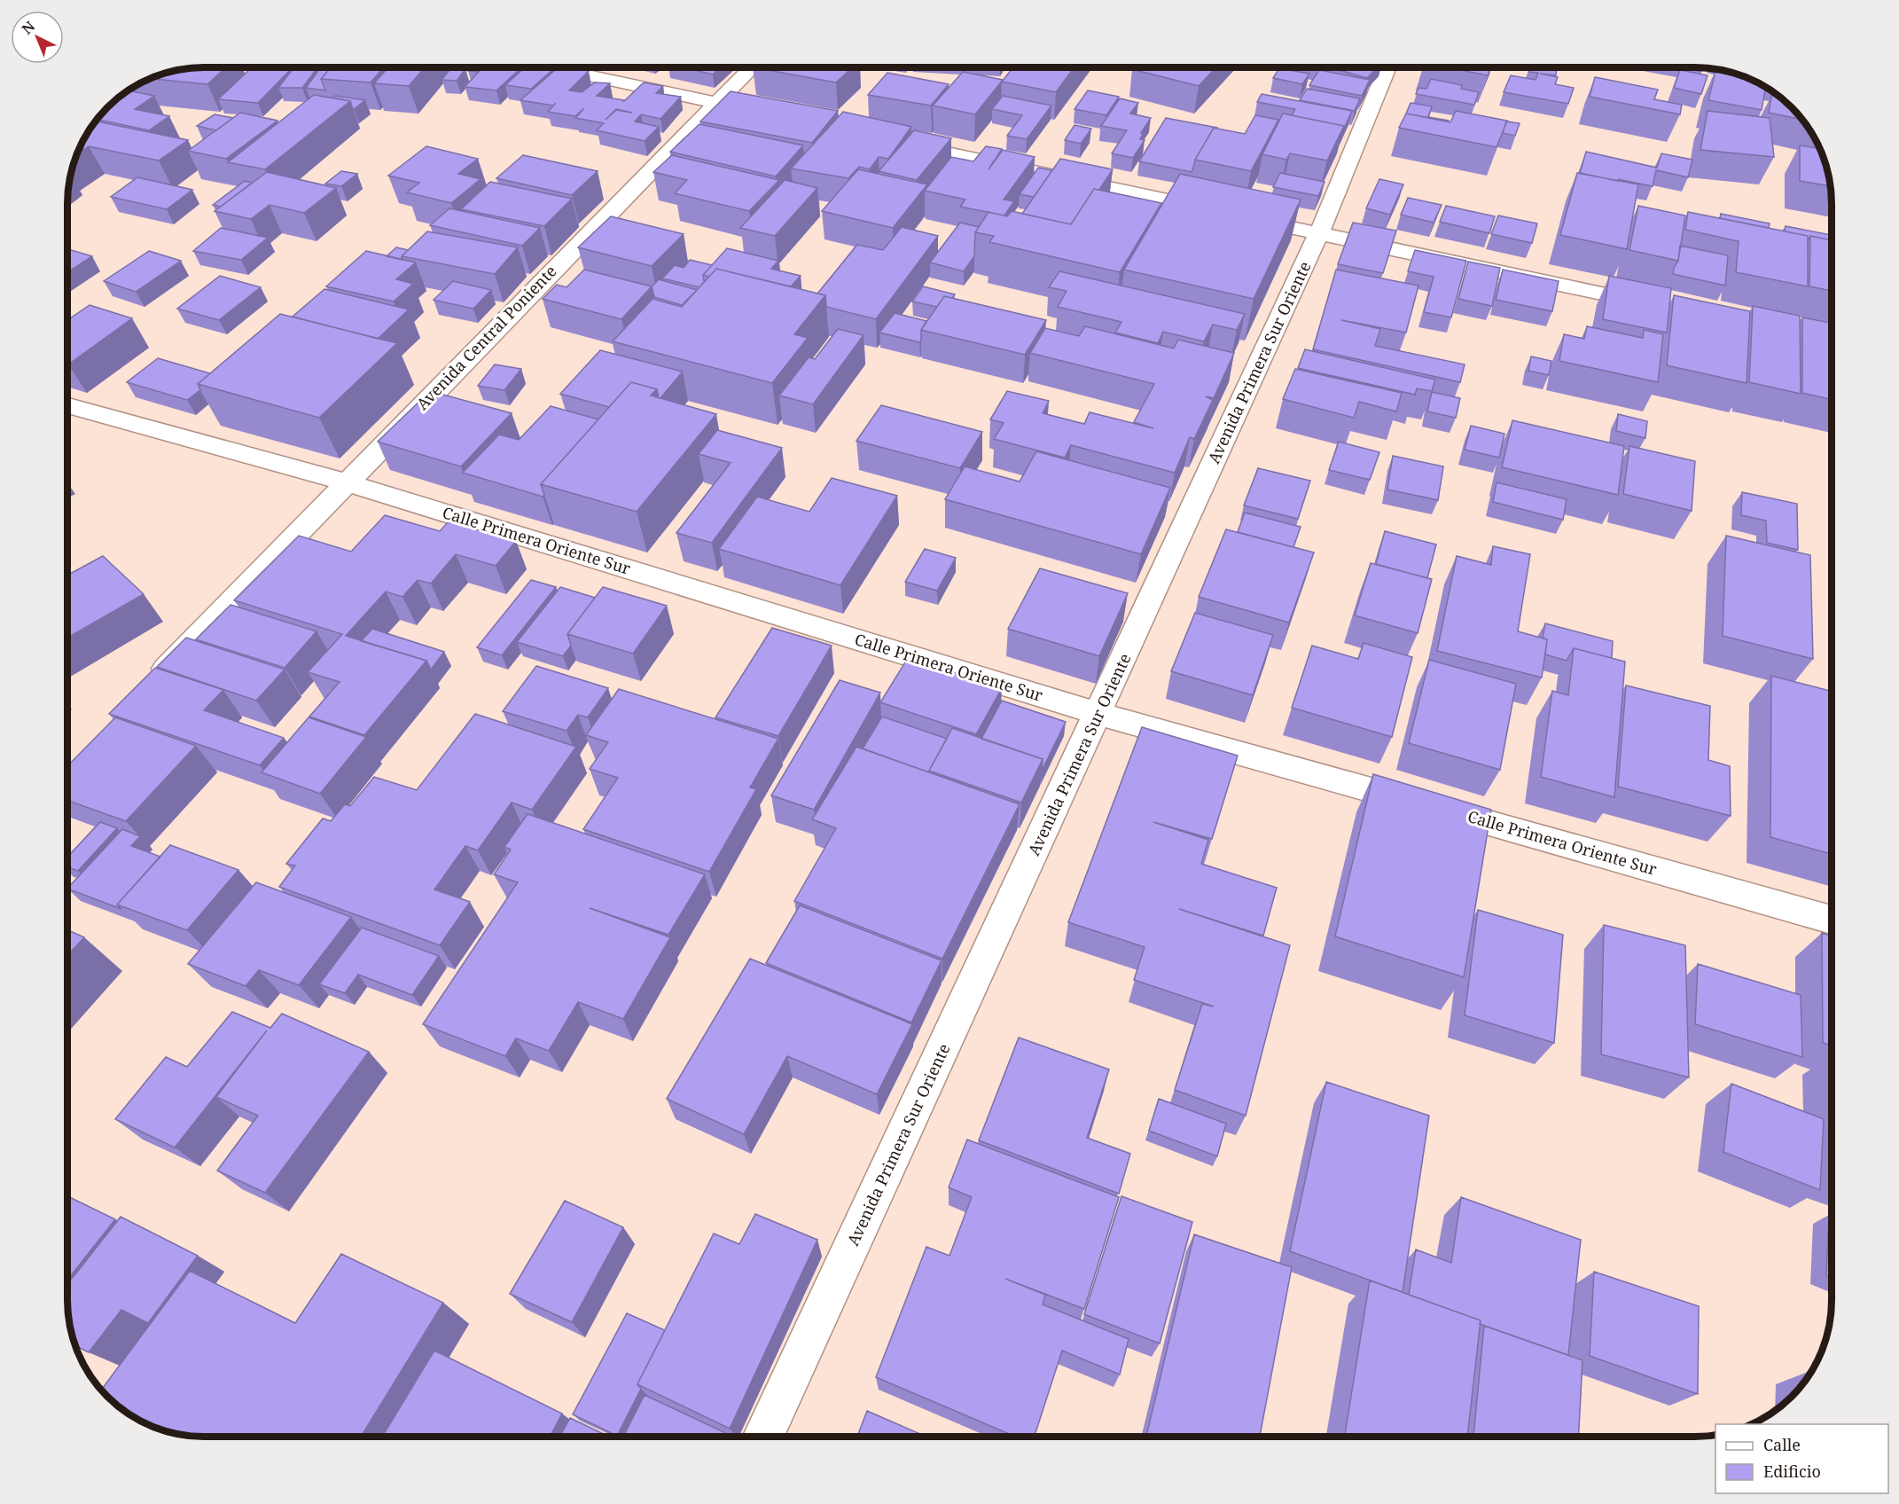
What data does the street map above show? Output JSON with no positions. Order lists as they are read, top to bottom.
{
  "streets": {
    "street": ["Avenida Central Poniente", "Avenida Primera Sur Oriente", "Calle Primera Oriente Sur"]
  },
  "crossings": [
    ["Avenida Central Poniente", "Calle Primera Oriente Sur"],
    ["Avenida Primera Sur Oriente", "Calle Primera Oriente Sur"]
  ],
  "legend": ["Calle", "Edificio"],
  "north": "top left"
}
